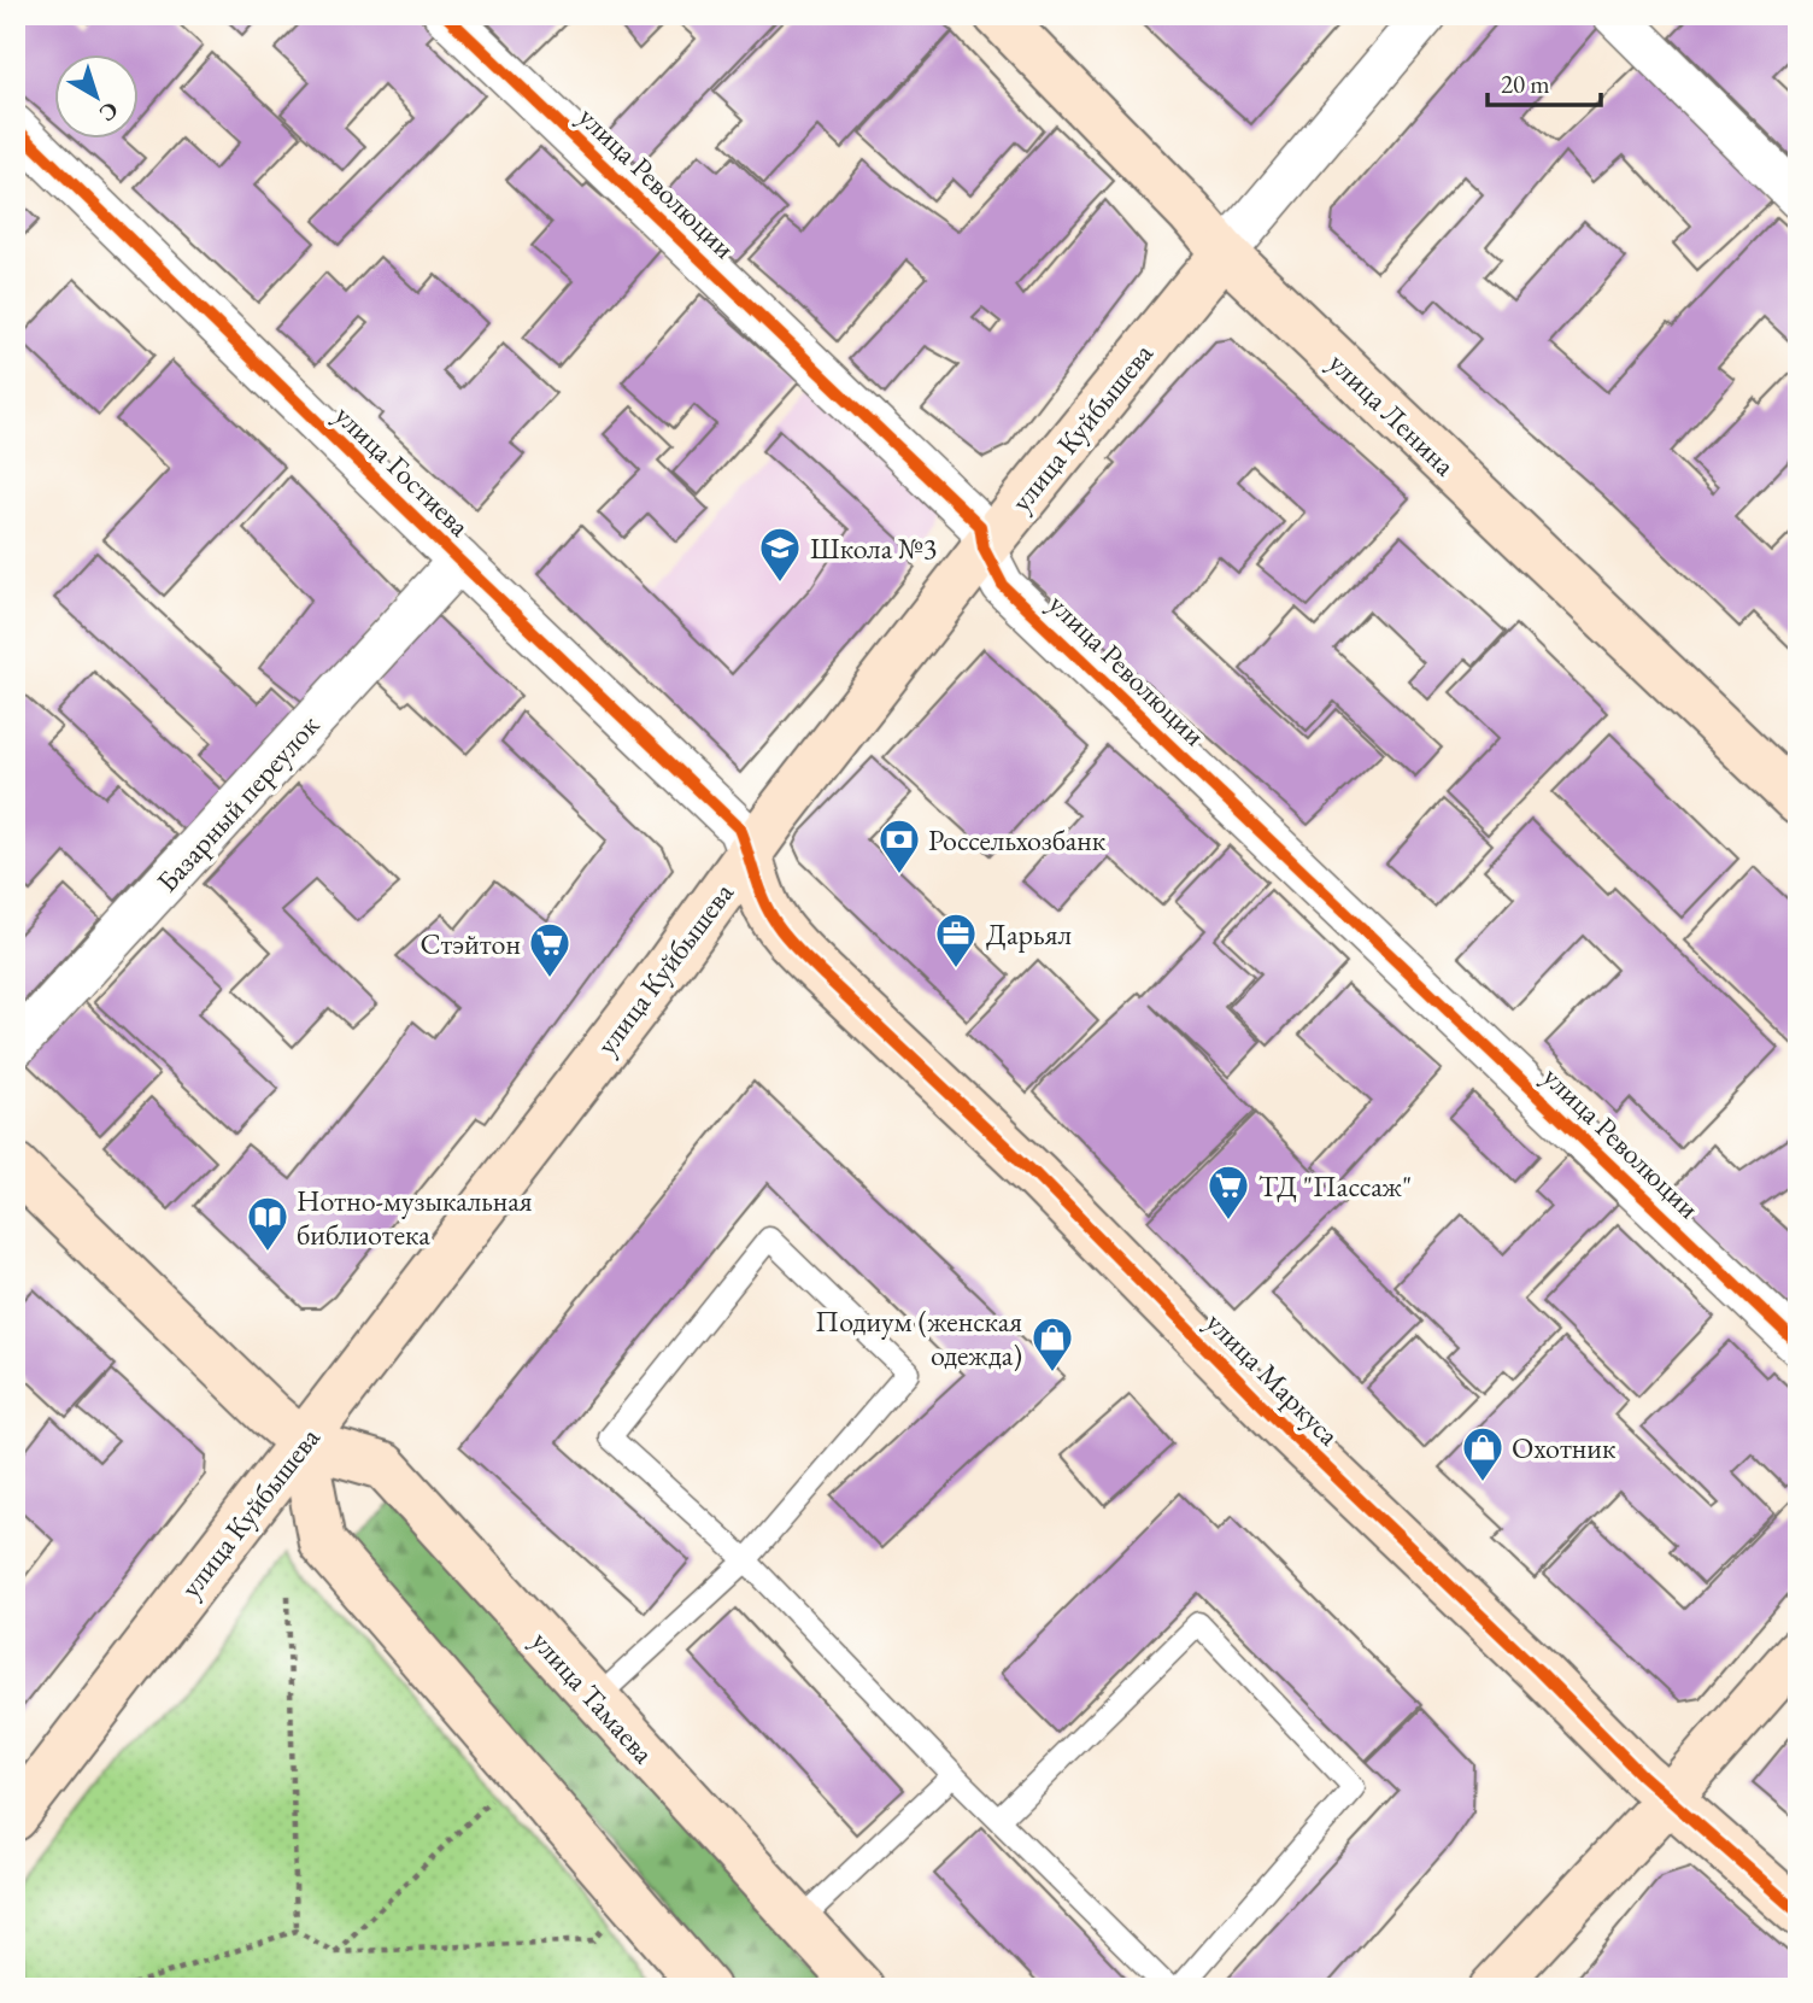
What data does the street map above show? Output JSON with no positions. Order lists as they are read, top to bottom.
{
  "streets": {
    "main road": [
      "улица Ленина",
      "улица Куйбышева",
      "улица Маркуса",
      "улица Тамаева"
    ],
    "street": ["улица Революции", "улица Гостиева", "Базарный переулок"]
  },
  "crossings": [
    ["улица Революции", "улица Куйбышева"],
    ["улица Ленина", "улица Куйбышева"],
    ["улица Куйбышева", "улица Гостиева"],
    ["улица Куйбышева", "улица Маркуса"],
    ["улица Куйбышева", "улица Тамаева"],
    ["улица Гостиева", "Базарный переулок"],
    ["улица Гостиева", "улица Маркуса"]
  ],
  "places": {
    "school or university": ["Школа №3"],
    "bank": ["Россельхозбанк"],
    "office": ["Дарьял"],
    "supermarket": ["Стэйтон", "ТД \"Пассаж\""],
    "library": ["Нотно-музыкальная библиотека"],
    "shop": ["Подиум (женская одежда)", "Охотник"]
  },
  "scale_bar": "20 m",
  "north": "bottom right"
}
